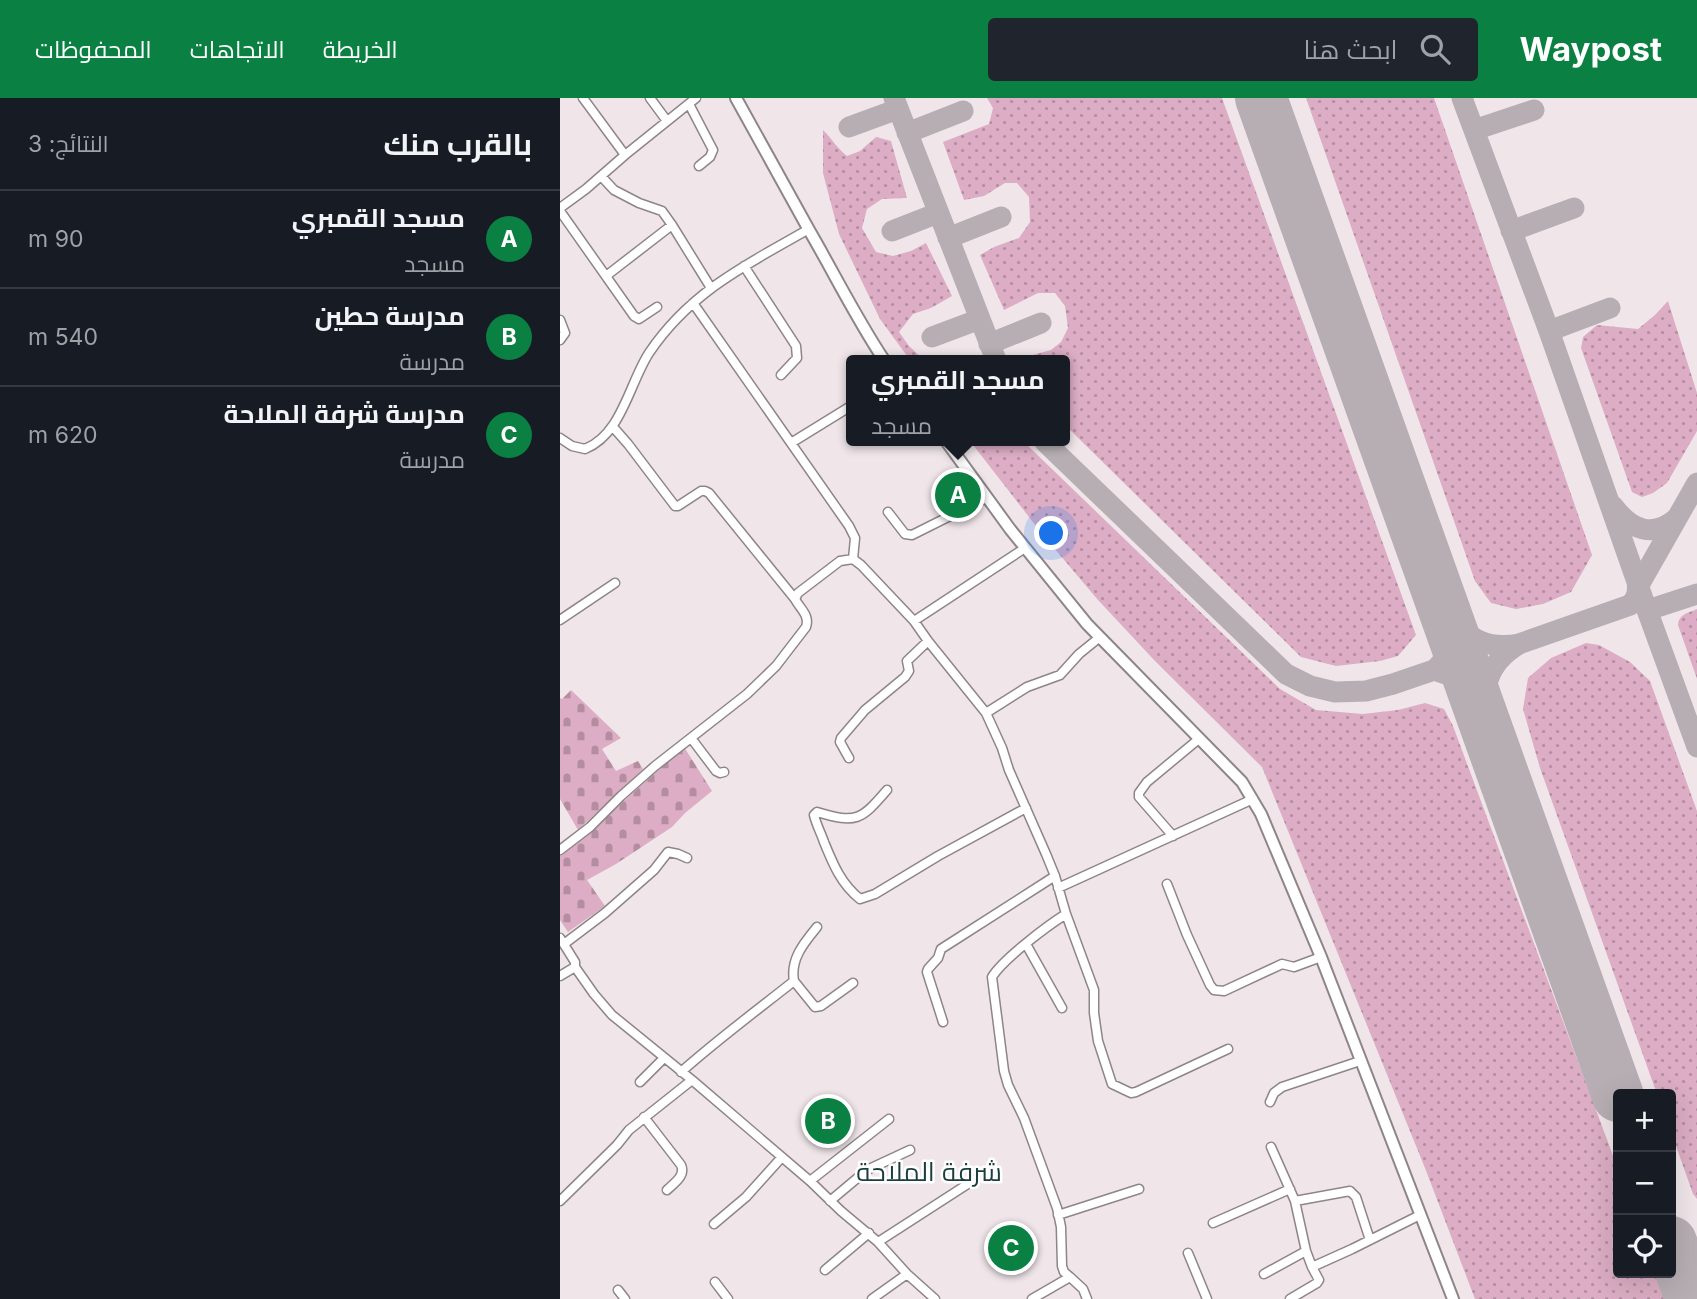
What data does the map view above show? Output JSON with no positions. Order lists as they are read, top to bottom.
{
  "districts": ["شرفة الملاحة"],
  "page": {
    "header": "Waypost",
    "search": "ابحث هنا",
    "nav": ["الخريطة", "الاتجاهات", "المحفوظات"],
    "heading": ["بالقرب منك", "النتائج: 3"],
    "list": [
      {
        "mark": "A",
        "name": "مسجد القمبري",
        "note": "مسجد",
        "value": "90 m"
      },
      {
        "mark": "B",
        "name": "مدرسة حطين",
        "note": "مدرسة",
        "value": "540 m"
      },
      {
        "mark": "C",
        "name": "مدرسة شرفة الملاحة",
        "note": "مدرسة",
        "value": "620 m"
      }
    ],
    "popup": ["مسجد القمبري", "مسجد"],
    "pins": ["A", "B", "C"],
    "map_buttons": ["+", "−"]
  }
}
